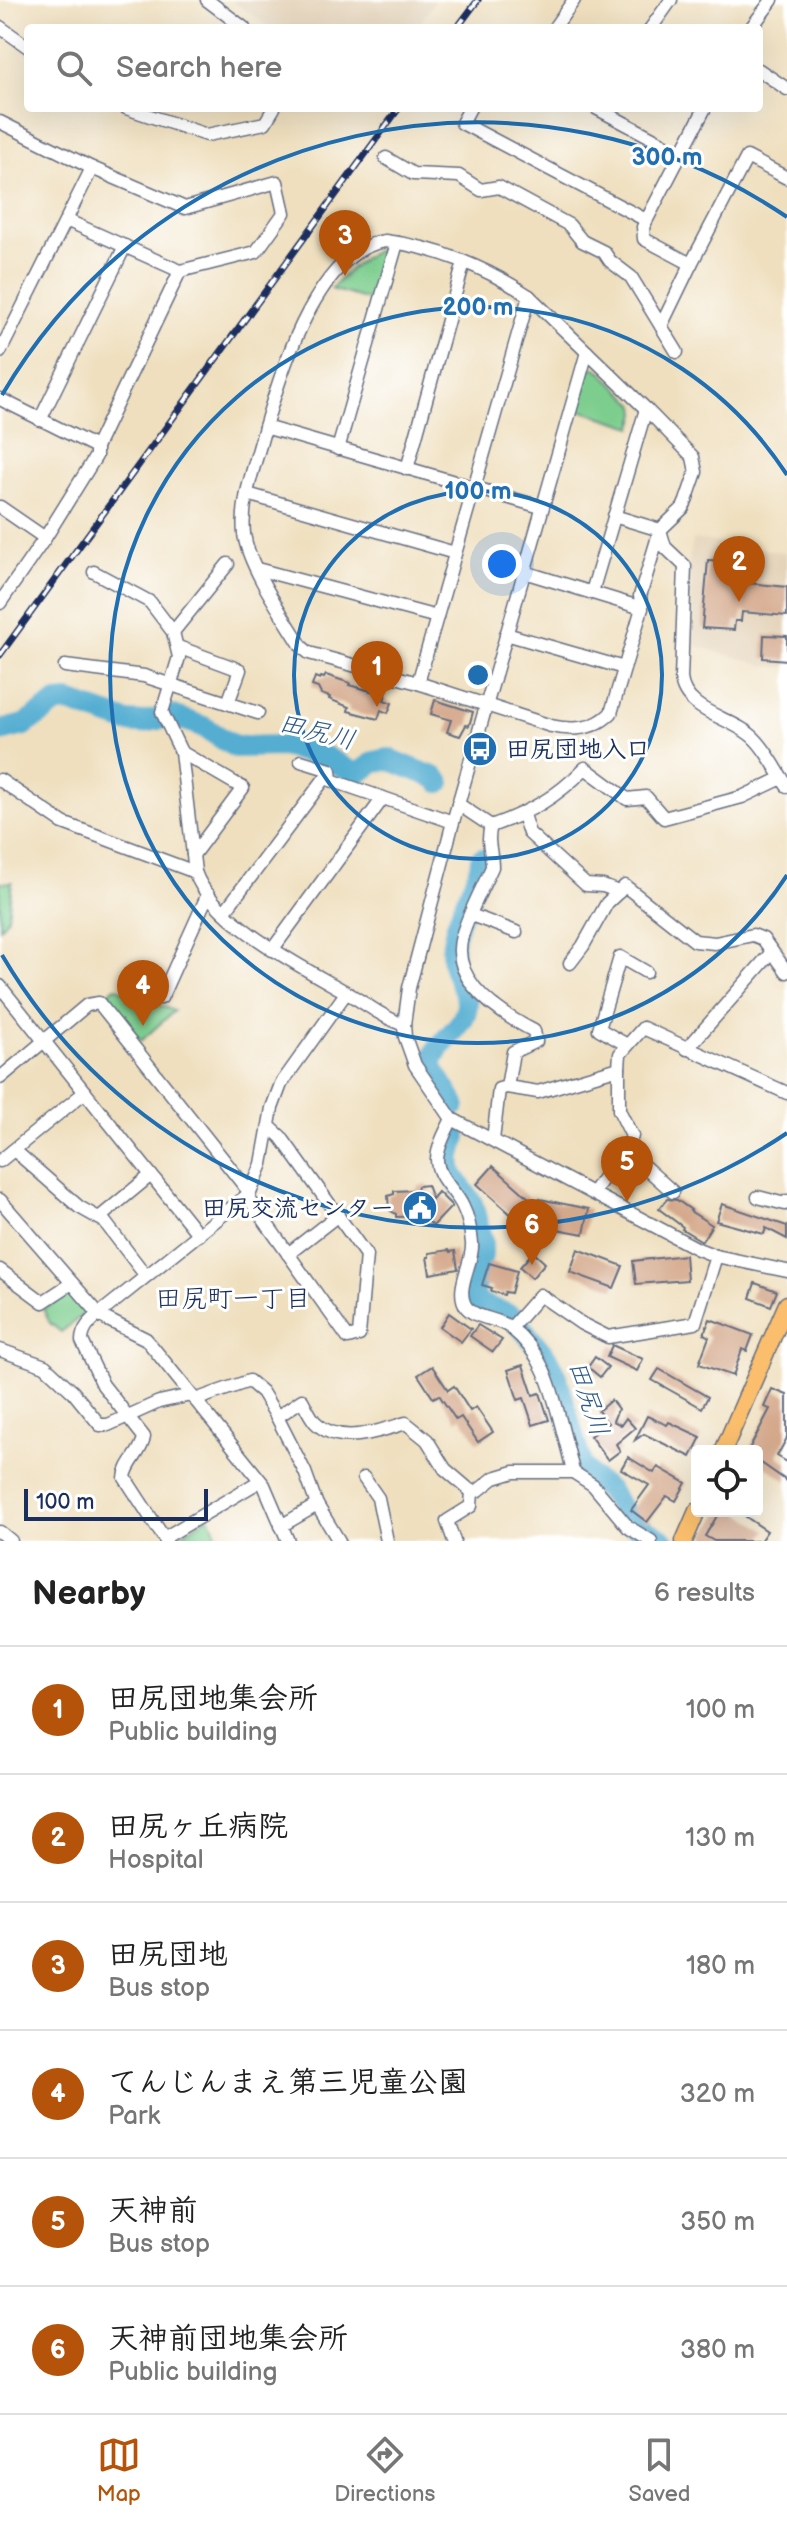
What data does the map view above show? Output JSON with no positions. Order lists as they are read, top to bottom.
{
  "districts": ["田尻町一丁目"],
  "water": ["田尻川"],
  "places": {
    "bus stop": ["田尻団地入口"],
    "public building": ["田尻交流センター"]
  },
  "scale_bar": "100 m",
  "page": {
    "search": "Search here",
    "pins": [
      "3",
      "2",
      "1",
      "4",
      "5",
      "6"
    ],
    "scale": "100 m",
    "heading": ["Nearby", "6 results"],
    "list": [
      {
        "mark": "1",
        "name": "田尻団地集会所",
        "note": "Public building",
        "value": "100 m"
      },
      {
        "mark": "2",
        "name": "田尻ヶ丘病院",
        "note": "Hospital",
        "value": "130 m"
      },
      {
        "mark": "3",
        "name": "田尻団地",
        "note": "Bus stop",
        "value": "180 m"
      },
      {
        "mark": "4",
        "name": "てんじんまえ第三児童公園",
        "note": "Park",
        "value": "320 m"
      },
      {
        "mark": "5",
        "name": "天神前",
        "note": "Bus stop",
        "value": "350 m"
      },
      {
        "mark": "6",
        "name": "天神前団地集会所",
        "note": "Public building",
        "value": "380 m"
      }
    ],
    "nav": ["Map", "Directions", "Saved"]
  },
  "rings": ["300 m", "200 m", "100 m"]
}
